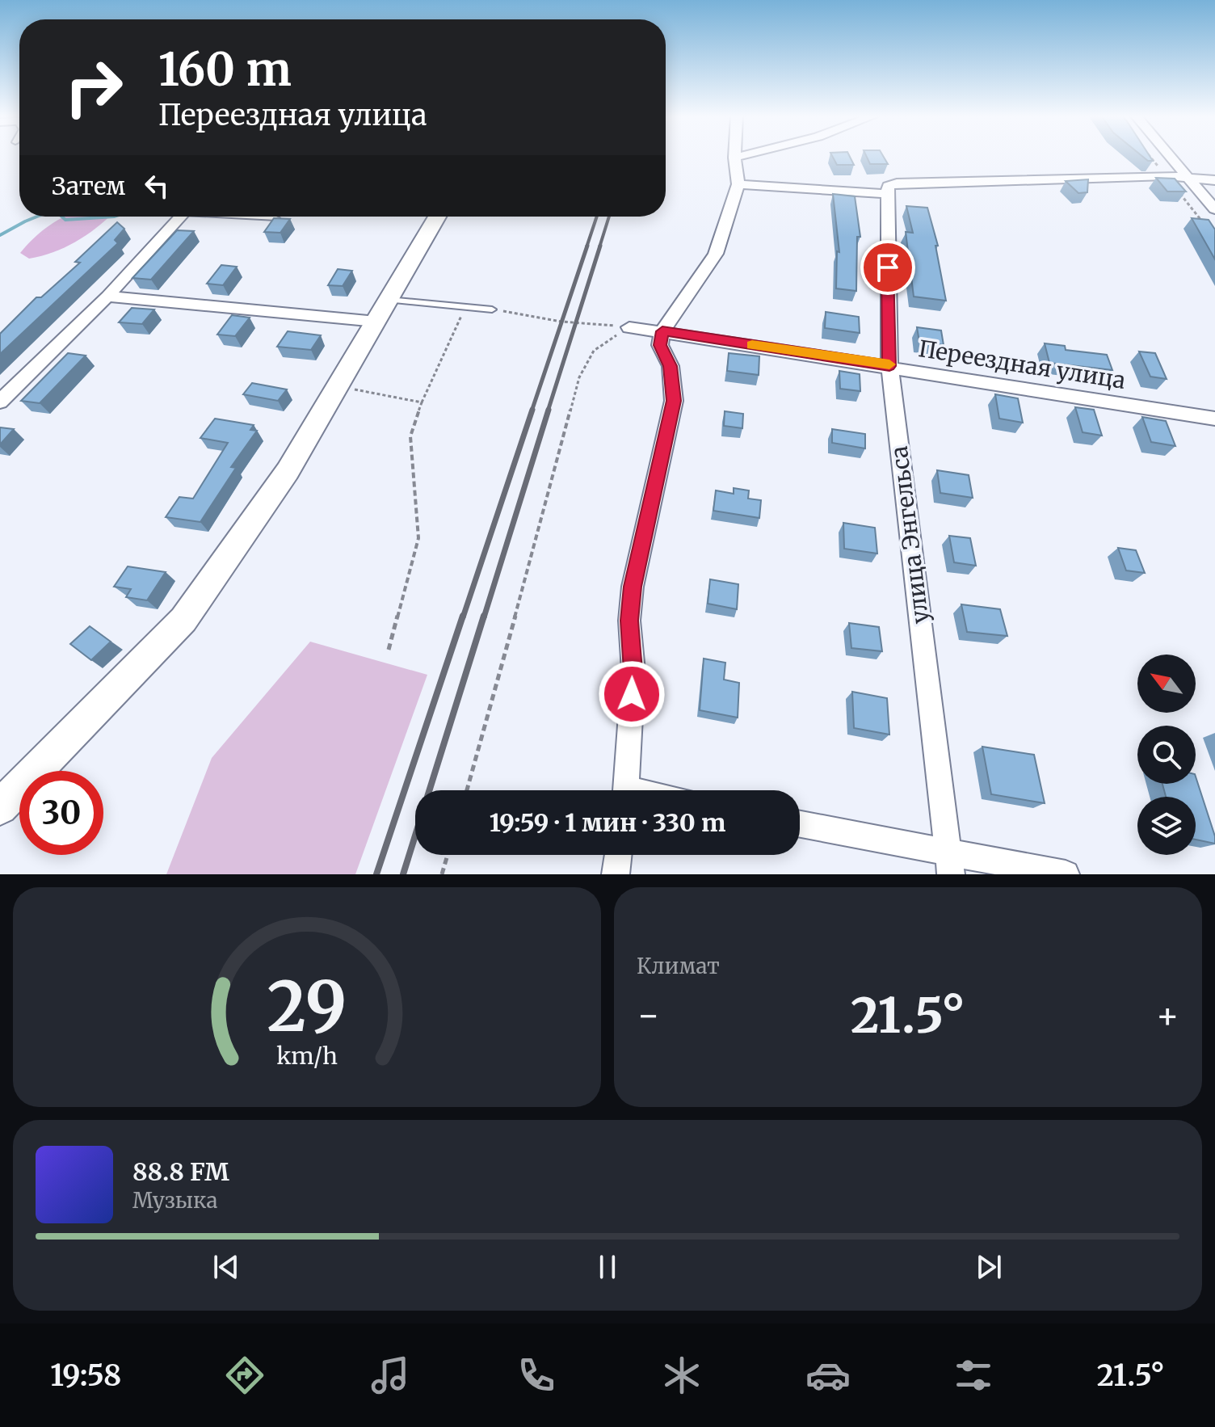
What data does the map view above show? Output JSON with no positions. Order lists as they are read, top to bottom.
{
  "streets": {
    "street": ["Переездная улица", "улица Энгельса"]
  },
  "crossings": [
    ["Переездная улица", "улица Энгельса"]
  ],
  "north": "top left",
  "page": {
    "turn": ["160 m", "Переездная улица"],
    "then": "Затем",
    "limit": "30",
    "trip": "19:59 · 1 мин · 330 m",
    "tile": "Климат",
    "heat": ["−", "21.5°", "+"],
    "song": ["88.8 FM", "Музыка"],
    "tabs": ["19:58", "21.5°"],
    "gauge": ["29", "km/h"]
  }
}
